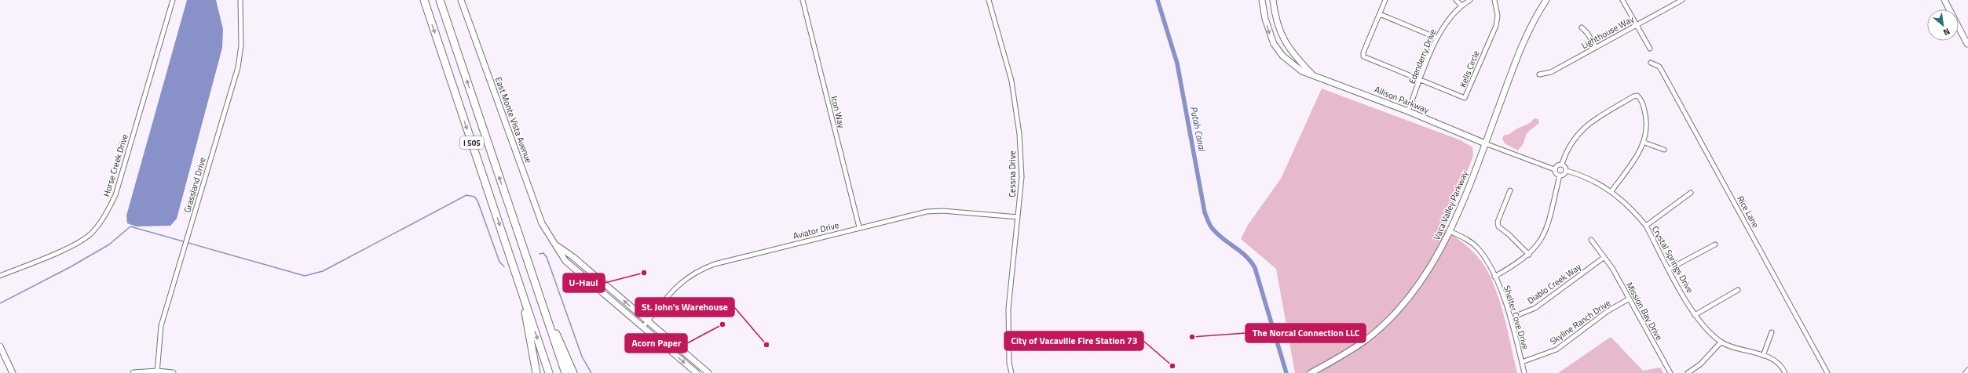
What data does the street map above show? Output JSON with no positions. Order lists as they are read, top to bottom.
{
  "streets": {
    "highway": ["I 505"],
    "street": [
      "Lighthouse Way",
      "Edenderry Drive",
      "Kells Circle",
      "Allison Parkway",
      "Icon Way",
      "East Monte Vista Avenue",
      "Horse Creek Drive",
      "Cessna Drive",
      "Grassland Drive",
      "Vaca Valley Parkway",
      "Rice Lane",
      "Aviator Drive",
      "Crystal Springs Drive",
      "Diablo Creek Way",
      "Mission Bay Drive",
      "Shelter Cove Drive",
      "Skyline Ranch Drive"
    ]
  },
  "crossings": [
    ["Edenderry Drive", "Kells Circle"],
    ["Edenderry Drive", "Allison Parkway"],
    ["Allison Parkway", "Vaca Valley Parkway"],
    ["Icon Way", "Aviator Drive"],
    ["East Monte Vista Avenue", "Aviator Drive"],
    ["Cessna Drive", "Aviator Drive"],
    ["Vaca Valley Parkway", "Shelter Cove Drive"],
    ["Diablo Creek Way", "Mission Bay Drive"],
    ["Diablo Creek Way", "Shelter Cove Drive"],
    ["Mission Bay Drive", "Skyline Ranch Drive"],
    ["Shelter Cove Drive", "Skyline Ranch Drive"]
  ],
  "water": ["Putah Canal"],
  "places": [
    "U-Haul",
    "Acorn Paper",
    "The Norcal Connection LLC",
    "St. John's Warehouse",
    "City of Vacaville Fire Station 73"
  ],
  "north": "bottom right"
}
